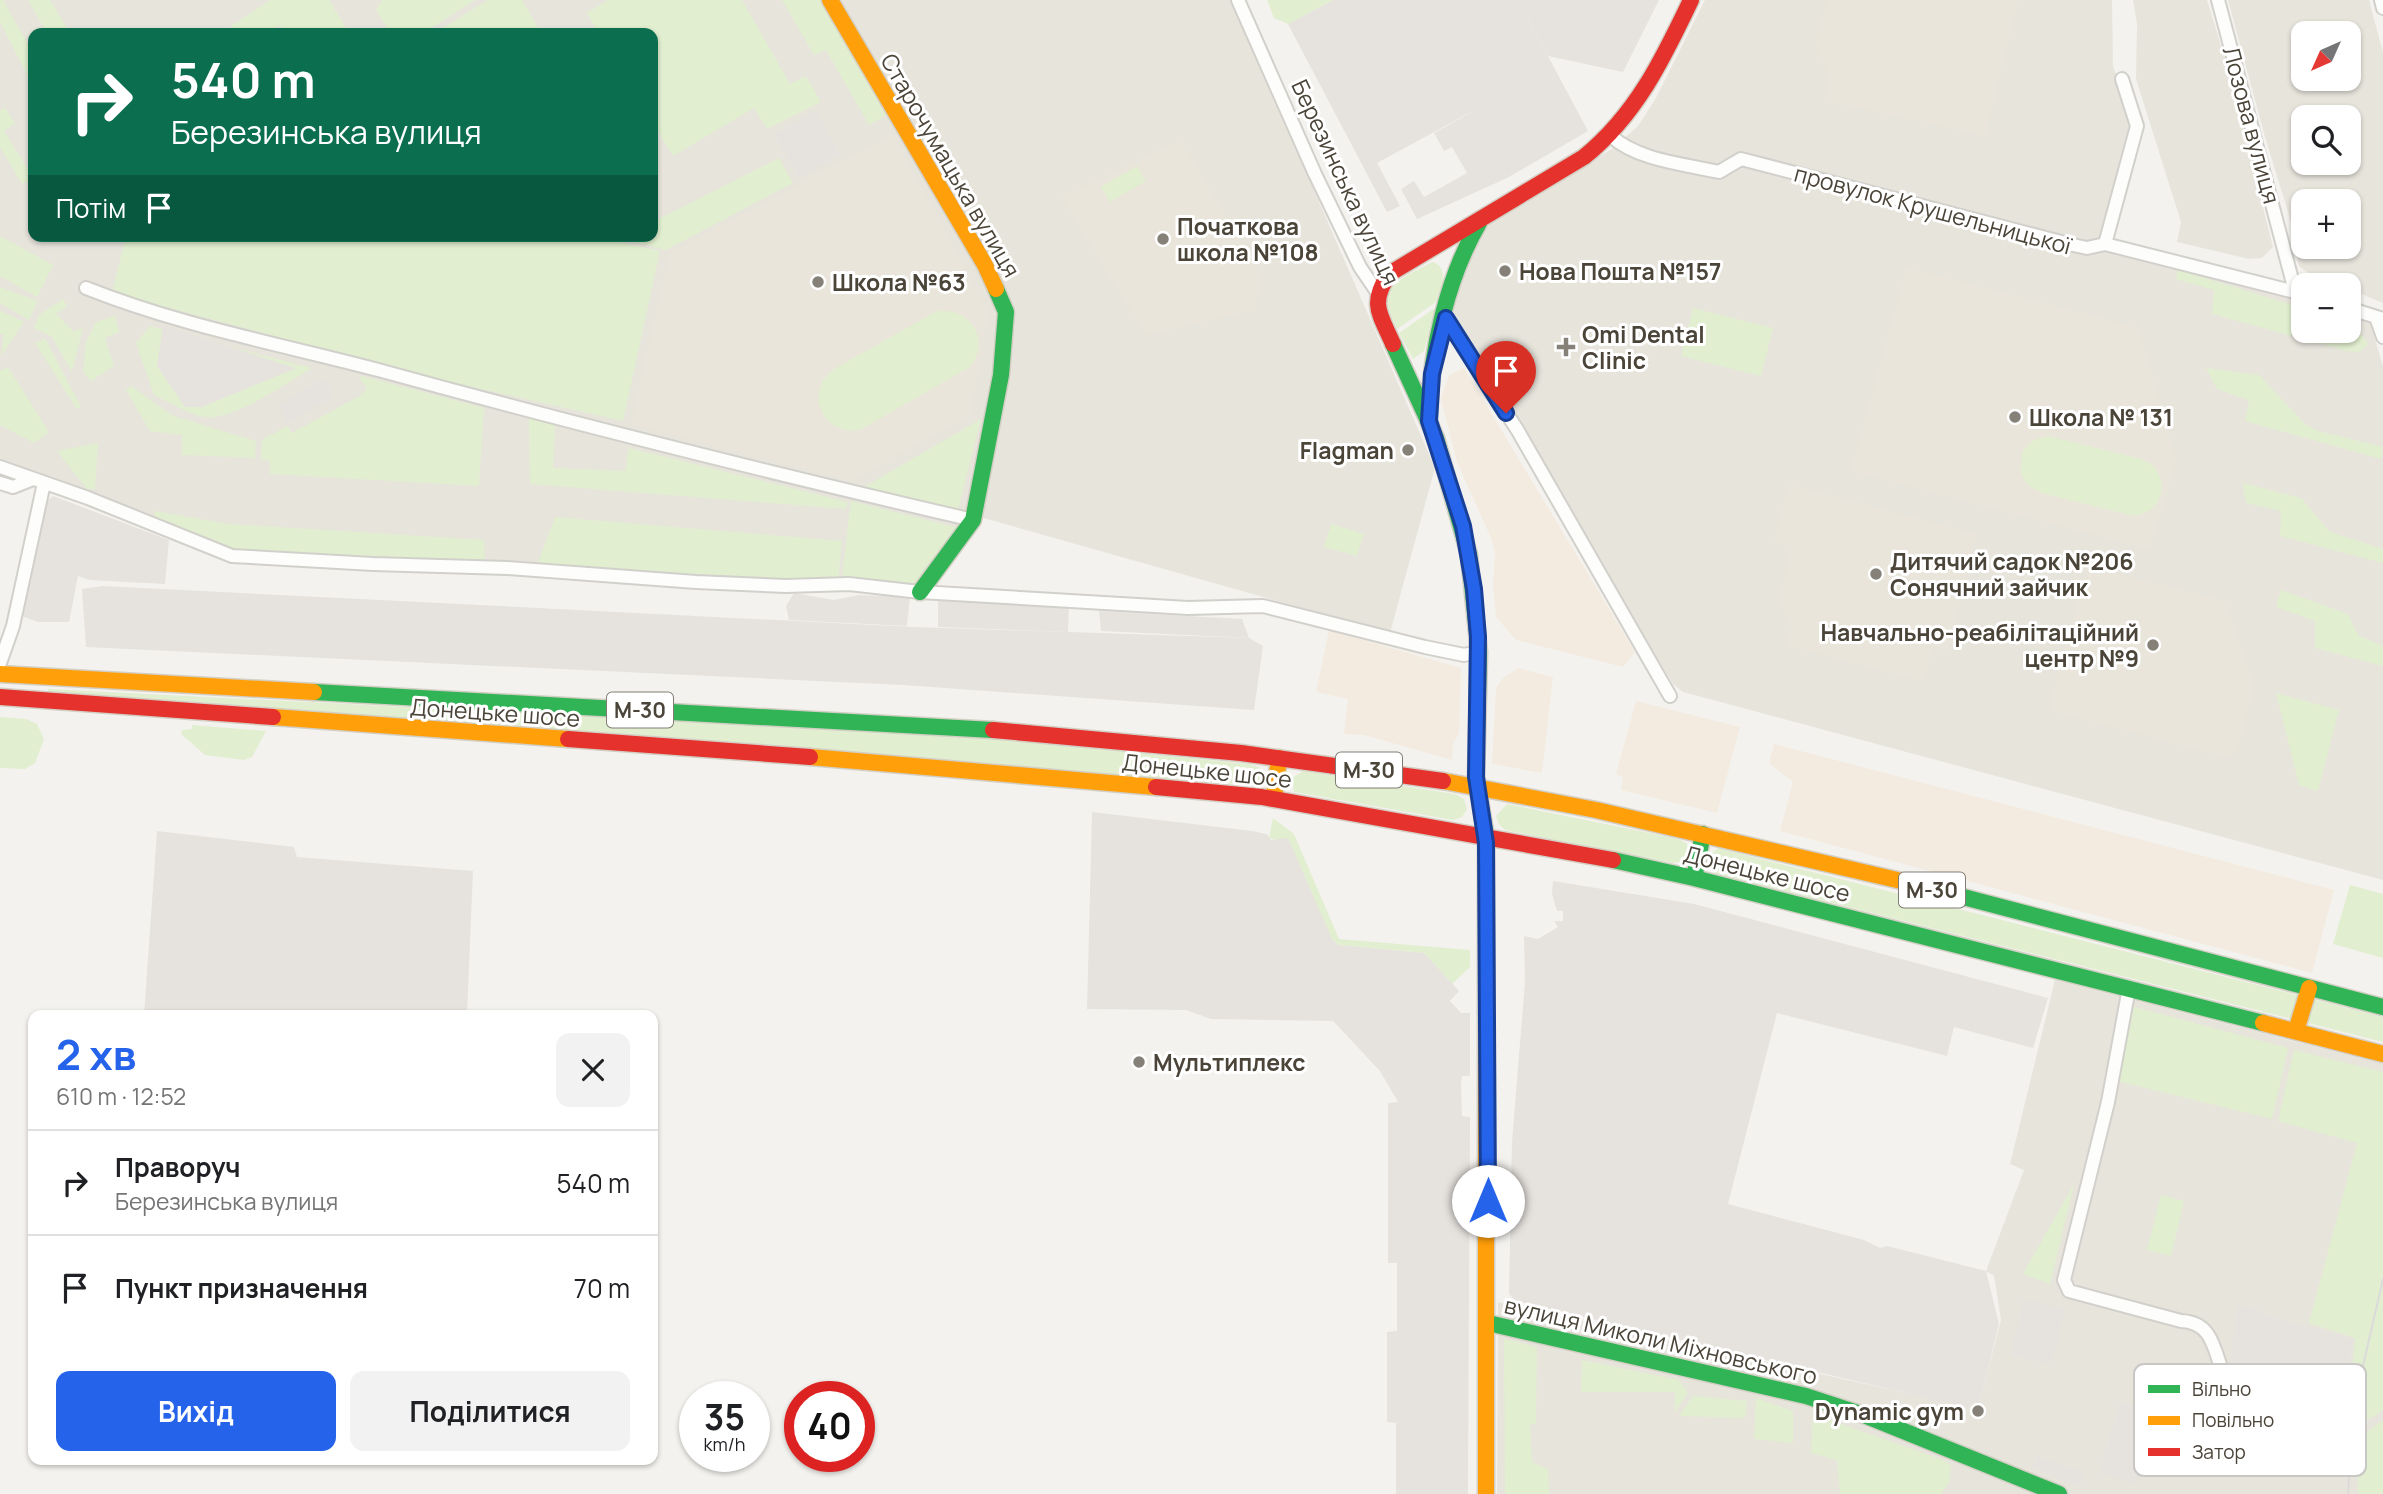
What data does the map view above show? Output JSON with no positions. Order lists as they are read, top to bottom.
{
  "streets": {
    "main road": [
      "Старочумацька вулиця",
      "Березинська вулиця",
      "М-30",
      "Донецьке шосе",
      "вулиця Миколи Міхновського"
    ],
    "street": ["Лозова вулиця", "провулок Крушельницької"]
  },
  "crossings": [
    ["Березинська вулиця", "Донецьке шосе"],
    ["Березинська вулиця", "вулиця Миколи Міхновського"]
  ],
  "places": {
    "other": [
      "Початкова школа №108",
      "Нова Пошта №157",
      "Школа №63",
      "Школа № 131",
      "Flagman",
      "Дитячий садок №206 Сонячний зайчик",
      "Навчально-реабілітаційний центр №9",
      "Мультиплекс",
      "Dynamic gym"
    ],
    "health": ["Omi Dental Clinic"]
  },
  "legend": ["Вільно", "Повільно", "Затор"],
  "north": "bottom left",
  "page": {
    "map_buttons": ["+", "−"],
    "turn": ["540 m", "Березинська вулиця"],
    "then": "Потім",
    "heading": ["2 хв", "610 m · 12:52"],
    "list": [
      {
        "name": "Праворуч",
        "note": "Березинська вулиця",
        "value": "540 m"
      },
      {
        "name": "Пункт призначення",
        "value": "70 m"
      }
    ],
    "buttons": ["Вихід", "Поділитися"],
    "speed": "35 km/h",
    "limit": "40"
  }
}
